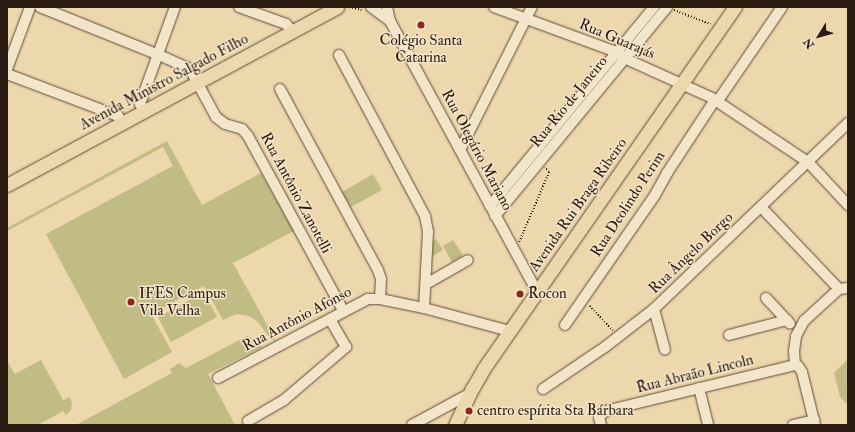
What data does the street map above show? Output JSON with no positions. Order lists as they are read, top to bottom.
{
  "streets": {
    "main road": ["Avenida Ministro Salgado Filho", "Avenida Rui Braga Ribeiro"],
    "street": [
      "Rua Guarajás",
      "Rua Rio de Janeiro",
      "Rua Olegário Mariano",
      "Rua Antônio Zanotelli",
      "Rua Deolindo Perim",
      "Rua Ângelo Borgo",
      "Rua Antônio Afonso",
      "Rua Abraão Lincoln"
    ]
  },
  "crossings": [
    ["Rua Guarajás", "Rua Rio de Janeiro"],
    ["Rua Guarajás", "Rua Deolindo Perim"],
    ["Rua Guarajás", "Avenida Rui Braga Ribeiro"],
    ["Rua Guarajás", "Rua Ângelo Borgo"],
    ["Avenida Ministro Salgado Filho", "Rua Antônio Zanotelli"],
    ["Rua Rio de Janeiro", "Rua Olegário Mariano"],
    ["Rua Olegário Mariano", "Avenida Rui Braga Ribeiro"],
    ["Rua Antônio Zanotelli", "Rua Antônio Afonso"],
    ["Avenida Rui Braga Ribeiro", "Rua Antônio Afonso"]
  ],
  "places": [
    "Colégio Santa Catarina",
    "Rocon",
    "IFES Campus Vila Velha",
    "centro espírita Sta Bárbara"
  ],
  "north": "bottom left"
}
